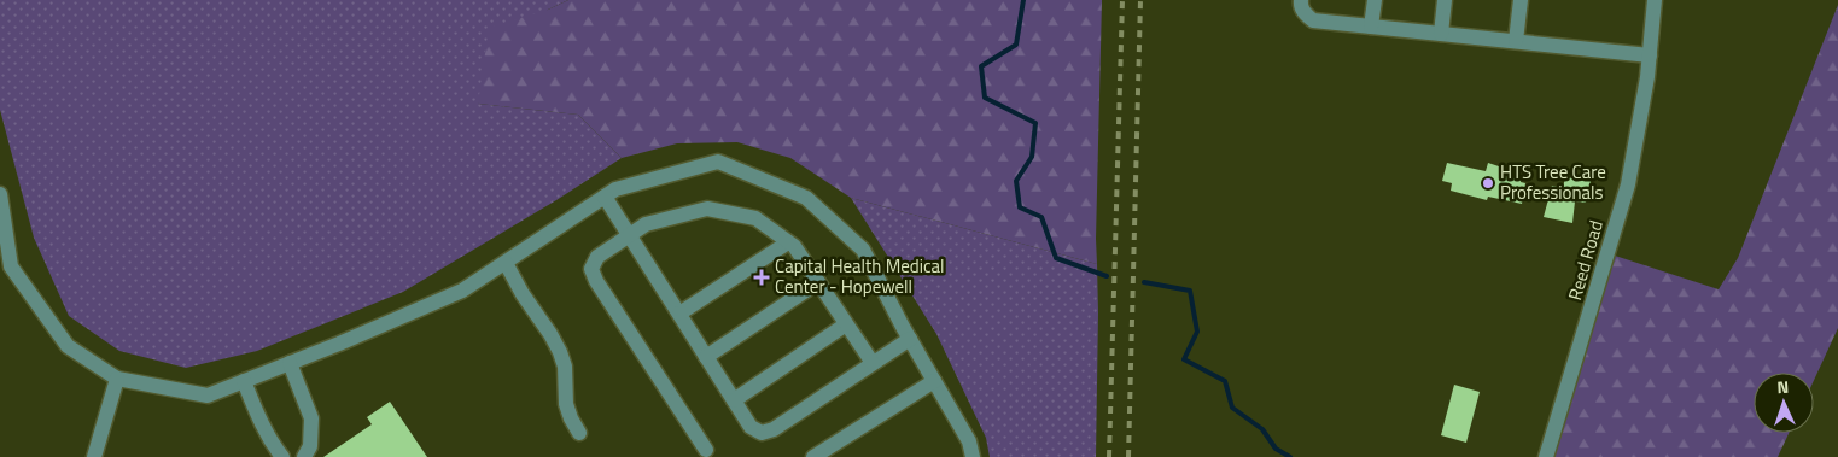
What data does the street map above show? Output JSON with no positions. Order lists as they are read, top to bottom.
{
  "streets": {
    "street": ["Reed Road"]
  },
  "places": {
    "other": ["HTS Tree Care Professionals"],
    "health": ["Capital Health Medical Center - Hopewell"]
  },
  "north": "top"
}
